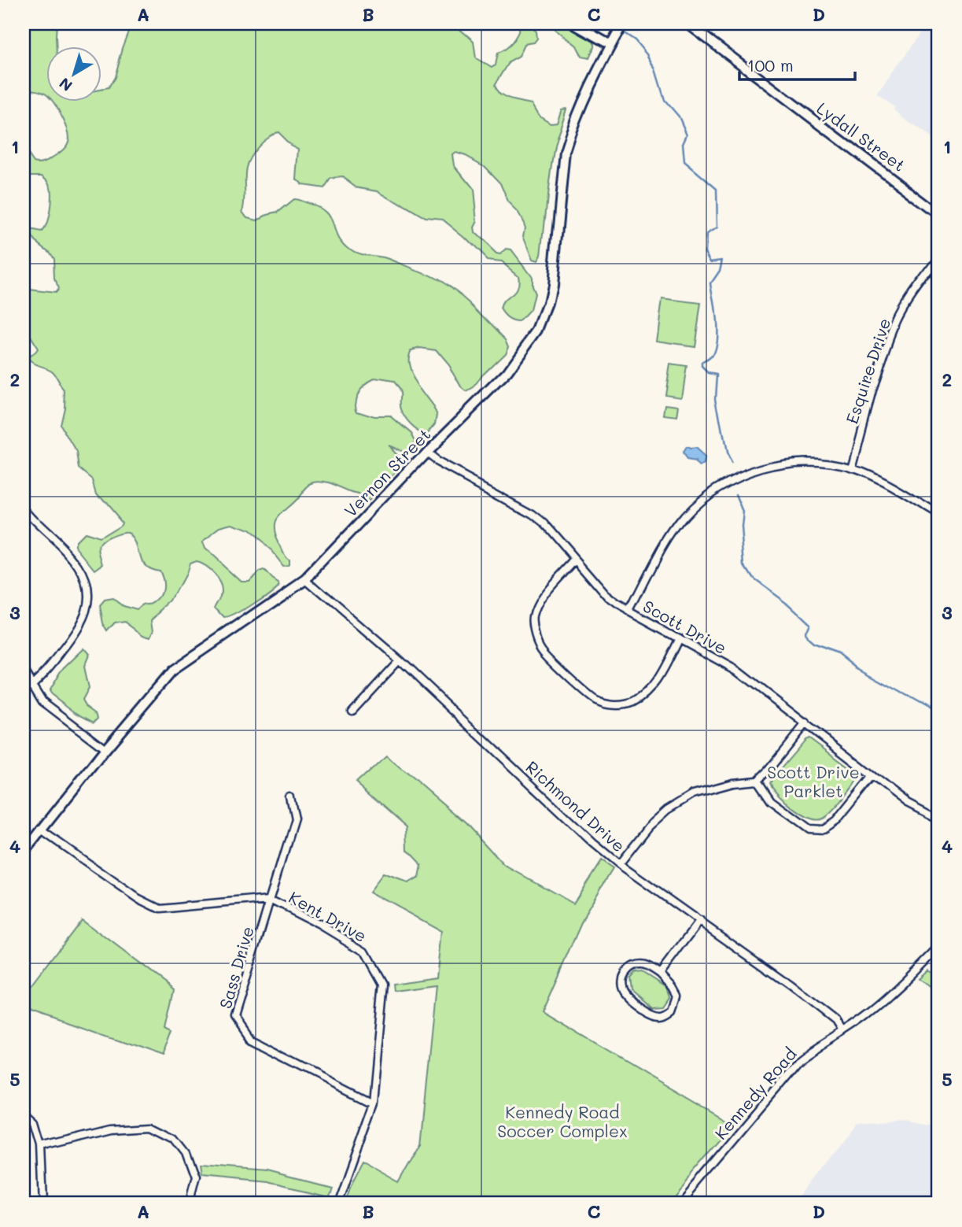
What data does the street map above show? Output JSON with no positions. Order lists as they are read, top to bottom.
{
  "streets": {
    "street": [
      "Lydall Street",
      "Esquire Drive",
      "Vernon Street",
      "Scott Drive",
      "Richmond Drive",
      "Kent Drive",
      "Sass Drive",
      "Kennedy Road"
    ]
  },
  "crossings": [
    ["Vernon Street", "Scott Drive"],
    ["Vernon Street", "Richmond Drive"],
    ["Vernon Street", "Kent Drive"],
    ["Richmond Drive", "Kennedy Road"],
    ["Kent Drive", "Sass Drive"]
  ],
  "parks": ["Scott Drive Parklet", "Kennedy Road Soccer Complex"],
  "scale_bar": "100 m",
  "north": "bottom left",
  "grid": {
    "columns": [
      "A",
      "B",
      "C",
      "D"
    ],
    "rows": [
      "1",
      "2",
      "3",
      "4",
      "5"
    ]
  }
}
